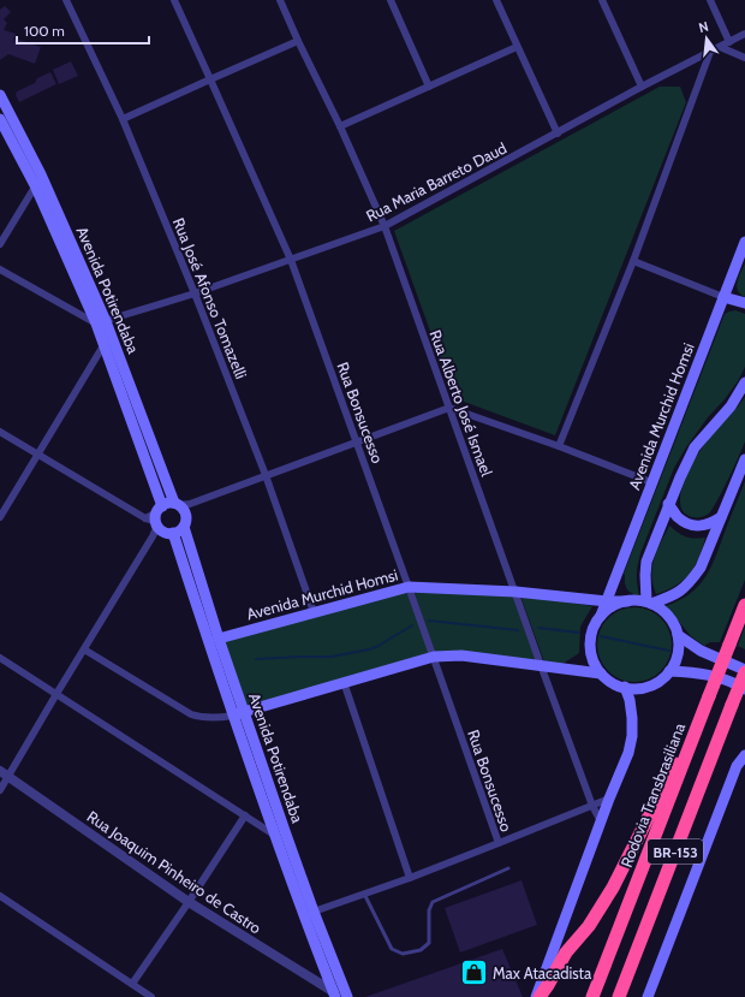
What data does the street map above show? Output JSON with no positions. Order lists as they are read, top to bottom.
{
  "streets": {
    "highway": ["Rodovia Transbrasiliana", "BR-153"],
    "main road": ["Avenida Potirendaba", "Avenida Murchid Homsi"],
    "street": [
      "Rua Maria Barreto Daud",
      "Rua José Afonso Tomazelli",
      "Rua Alberto José Ismael",
      "Rua Bonsucesso",
      "Rua Joaquim Pinheiro de Castro"
    ]
  },
  "crossings": [
    ["Rua Maria Barreto Daud", "Avenida Potirendaba"],
    ["Rua Maria Barreto Daud", "Rua José Afonso Tomazelli"],
    ["Rua Maria Barreto Daud", "Rua Alberto José Ismael"],
    ["Rua Maria Barreto Daud", "Rua Bonsucesso"],
    ["Avenida Potirendaba", "Avenida Murchid Homsi"],
    ["Avenida Potirendaba", "Rua Joaquim Pinheiro de Castro"],
    ["Rua José Afonso Tomazelli", "Avenida Murchid Homsi"],
    ["Rua Alberto José Ismael", "Avenida Murchid Homsi"],
    ["Rua Bonsucesso", "Avenida Murchid Homsi"]
  ],
  "places": {
    "shop": ["Max Atacadista"]
  },
  "scale_bar": "100 m",
  "north": "top"
}
